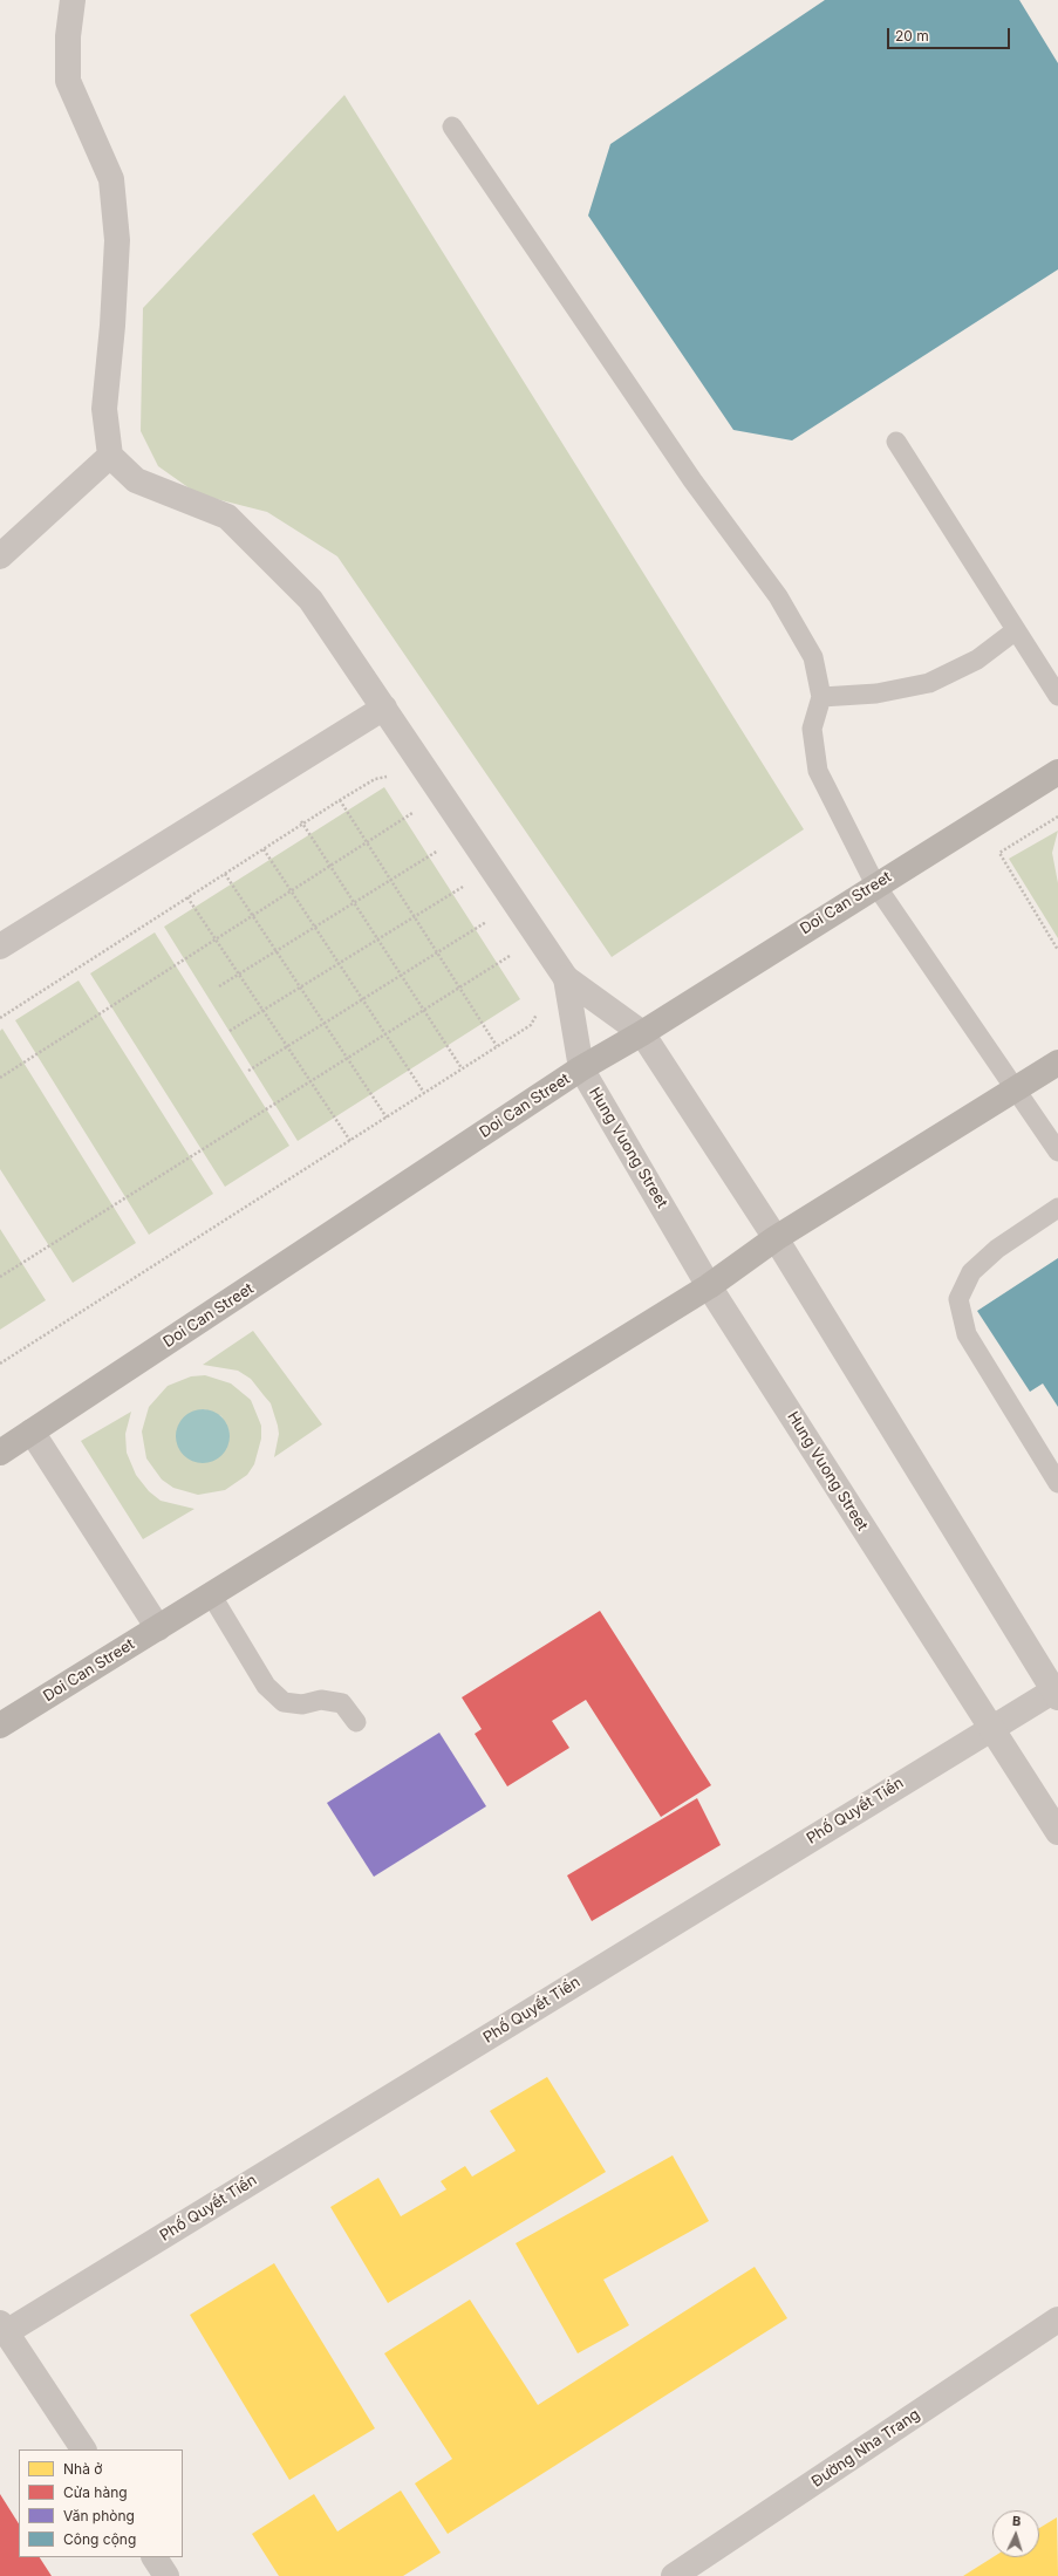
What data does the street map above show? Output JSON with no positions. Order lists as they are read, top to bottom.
{
  "streets": {
    "main road": ["Doi Can Street"],
    "street": ["Hung Vuong Street", "Phố Quyết Tiến", "Đường Nha Trang"]
  },
  "crossings": [
    ["Doi Can Street", "Hung Vuong Street"],
    ["Hung Vuong Street", "Phố Quyết Tiến"]
  ],
  "legend": [
    "Nhà ở",
    "Cửa hàng",
    "Văn phòng",
    "Công cộng"
  ],
  "scale_bar": "20 m",
  "north": "top"
}
